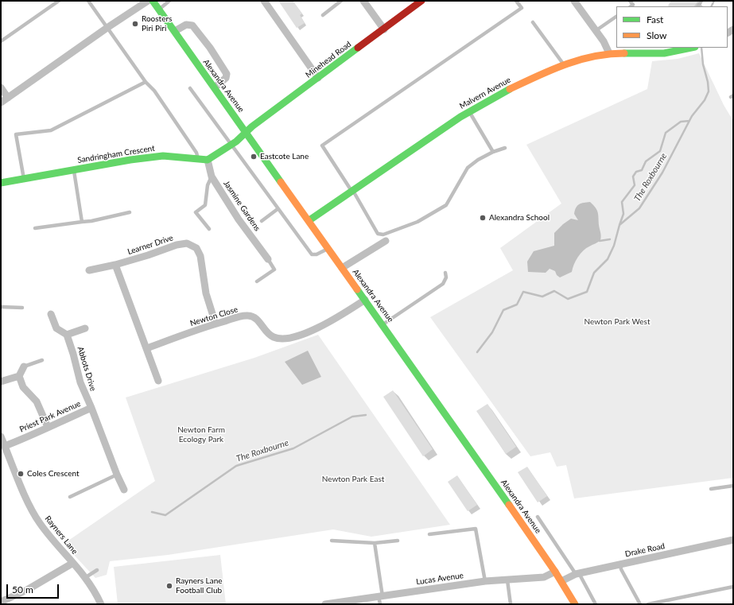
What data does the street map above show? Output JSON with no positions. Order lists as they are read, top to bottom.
{
  "streets": {
    "street": [
      "Minehead Road",
      "Alexandra Avenue",
      "Malvern Avenue",
      "Sandringham Crescent",
      "Jasmine Gardens",
      "Learner Drive",
      "Newton Close",
      "Abbots Drive",
      "Priest Park Avenue",
      "Rayners Lane",
      "Drake Road",
      "Lucas Avenue"
    ]
  },
  "crossings": [
    ["Minehead Road", "Alexandra Avenue"],
    ["Alexandra Avenue", "Malvern Avenue"],
    ["Alexandra Avenue", "Newton Close"],
    ["Alexandra Avenue", "Drake Road"],
    ["Alexandra Avenue", "Lucas Avenue"],
    ["Sandringham Crescent", "Jasmine Gardens"],
    ["Learner Drive", "Newton Close"],
    ["Abbots Drive", "Priest Park Avenue"],
    ["Priest Park Avenue", "Rayners Lane"]
  ],
  "water": ["The Roxbourne"],
  "parks": ["Newton Park West", "Newton Farm Ecology Park", "Newton Park East"],
  "places": [
    "Roosters Piri Piri",
    "Eastcote Lane",
    "Alexandra School",
    "Coles Crescent",
    "Rayners Lane Football Club"
  ],
  "legend": ["Fast", "Slow"],
  "scale_bar": "50 m"
}
